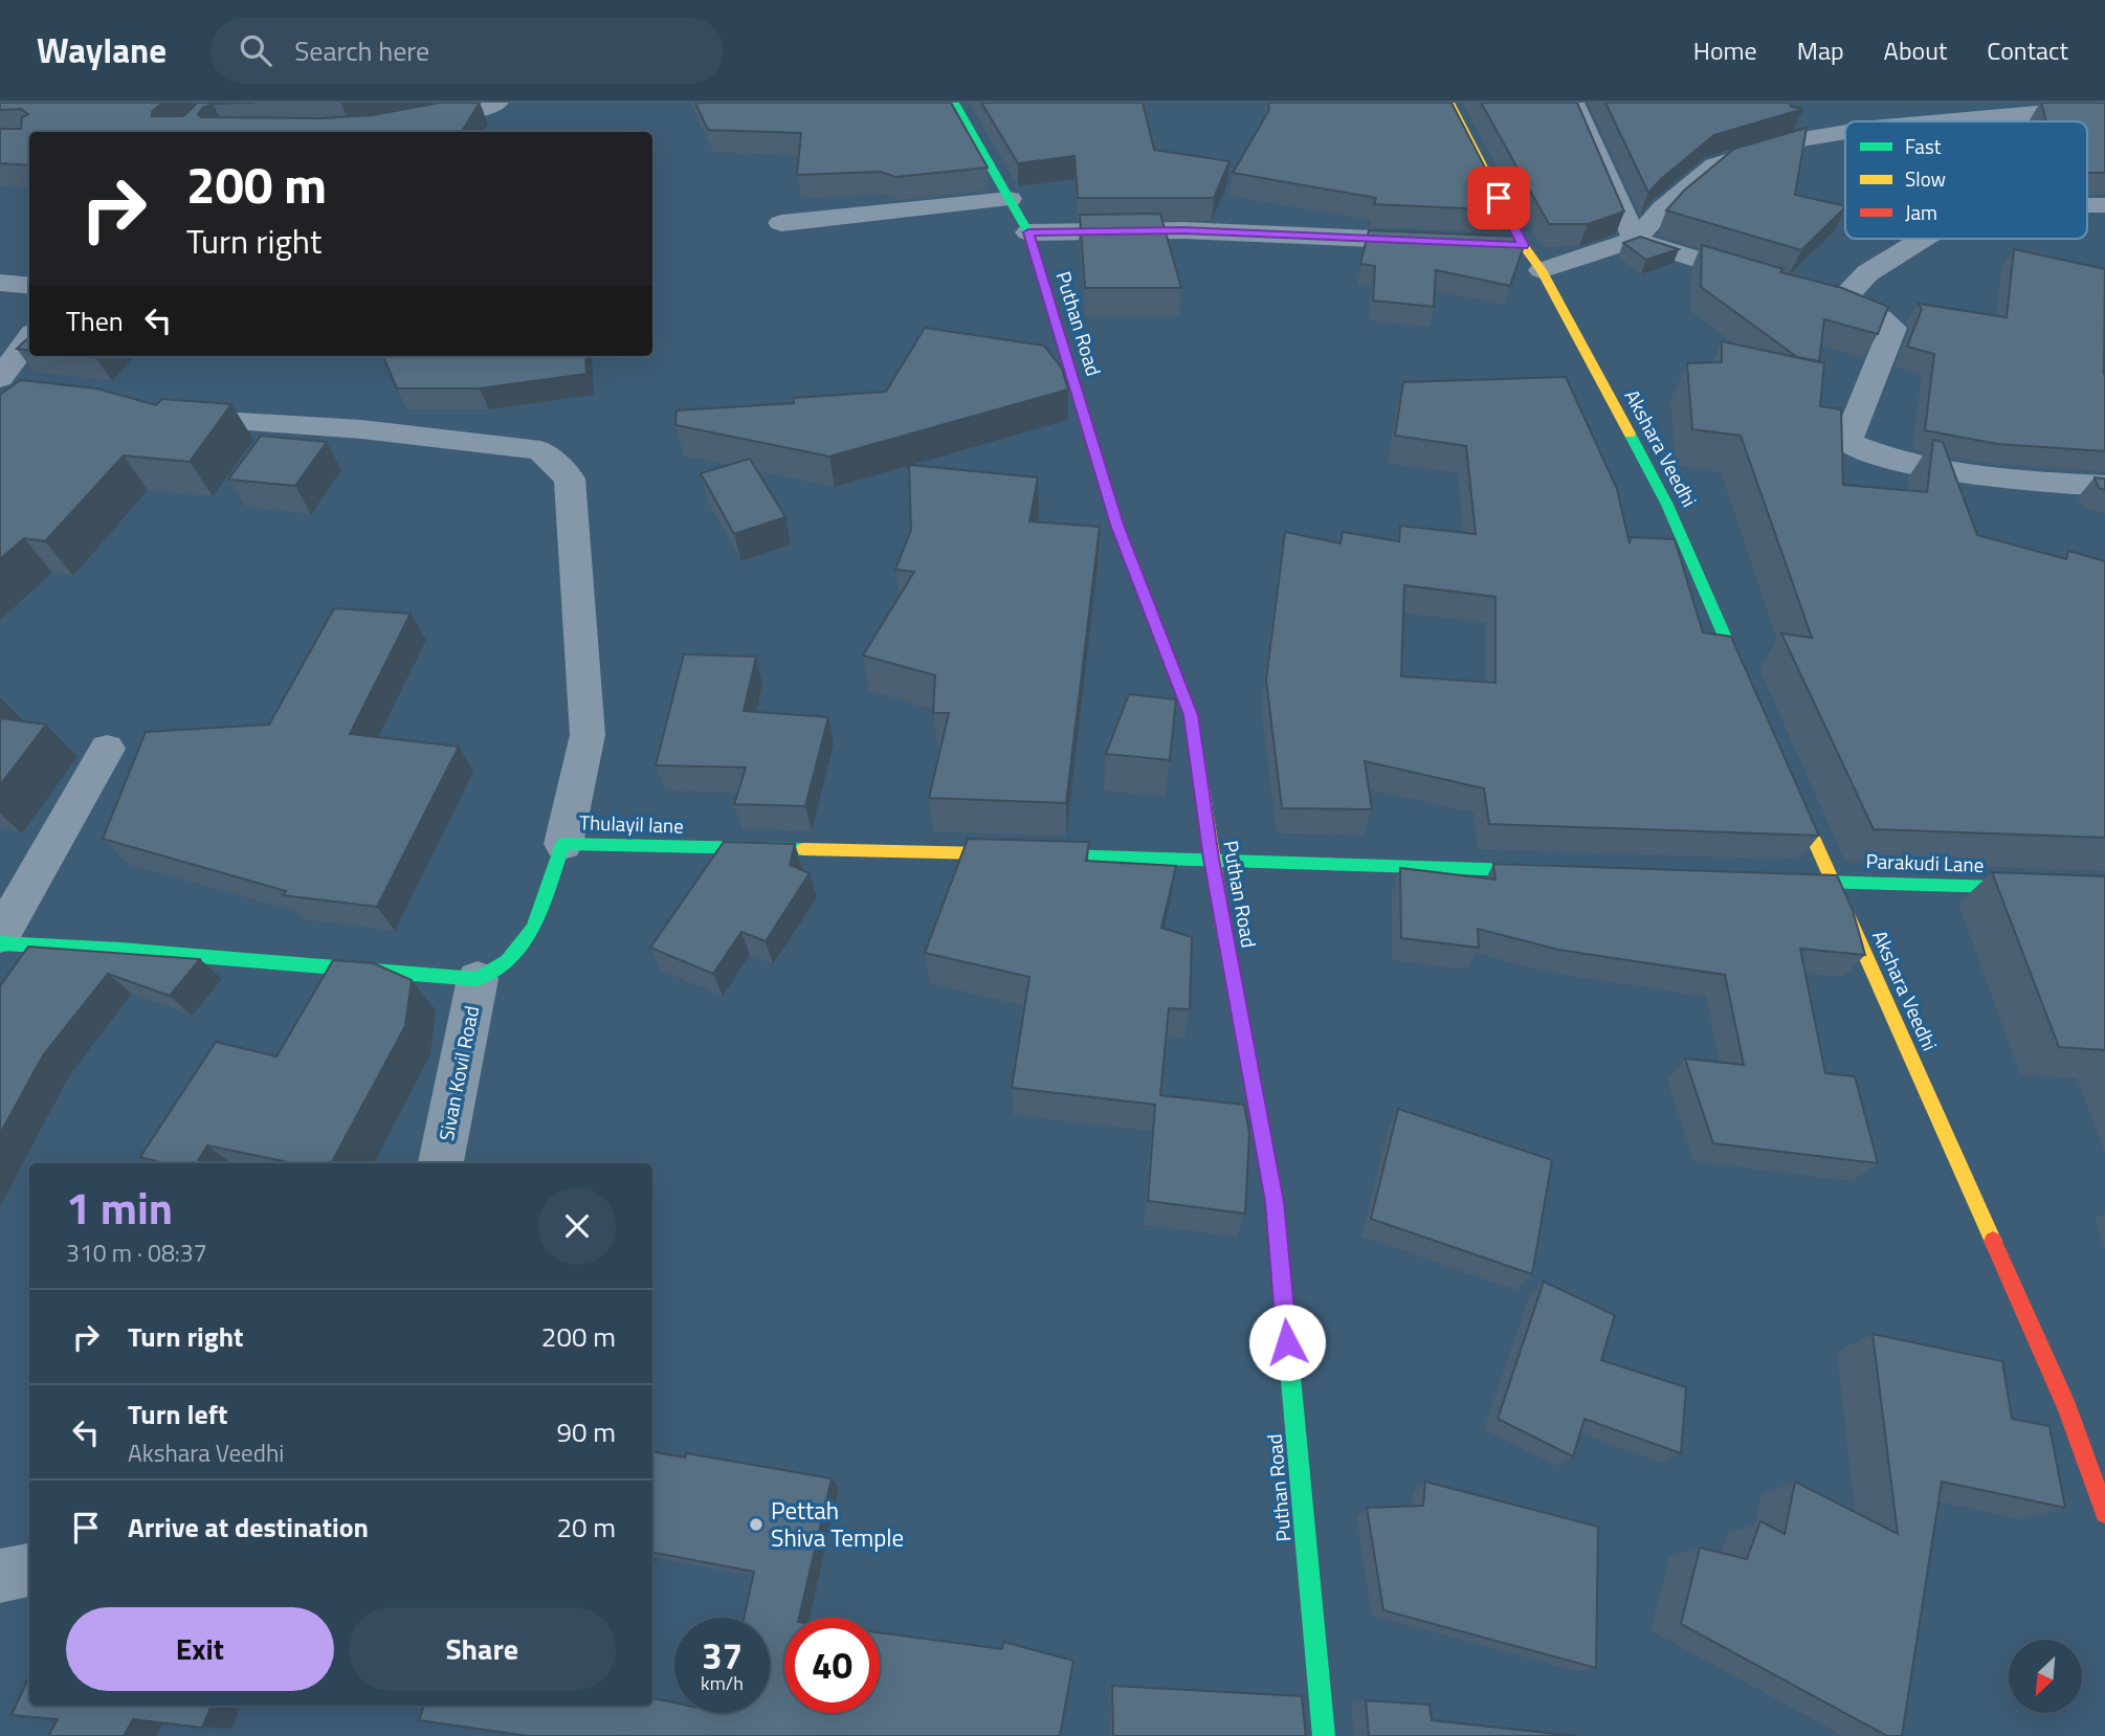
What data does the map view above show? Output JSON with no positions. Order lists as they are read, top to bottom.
{
  "streets": {
    "street": [
      "Puthan Road",
      "Akshara Veedhi",
      "Thulayil lane",
      "Parakudi Lane",
      "Sivan Kovil Road"
    ]
  },
  "crossings": [
    ["Puthan Road", "Thulayil lane"],
    ["Akshara Veedhi", "Parakudi Lane"],
    ["Thulayil lane", "Sivan Kovil Road"]
  ],
  "places": ["Pettah Shiva Temple"],
  "legend": ["Fast", "Slow", "Jam"],
  "north": "bottom left",
  "page": {
    "header": "Waylane",
    "search": "Search here",
    "nav": [
      "Home",
      "Map",
      "About",
      "Contact"
    ],
    "turn": ["200 m", "Turn right"],
    "then": "Then",
    "heading": ["1 min", "310 m · 08:37"],
    "list": [
      {
        "name": "Turn right",
        "value": "200 m"
      },
      {
        "name": "Turn left",
        "note": "Akshara Veedhi",
        "value": "90 m"
      },
      {
        "name": "Arrive at destination",
        "value": "20 m"
      }
    ],
    "buttons": ["Exit", "Share"],
    "speed": "37 km/h",
    "limit": "40"
  }
}
